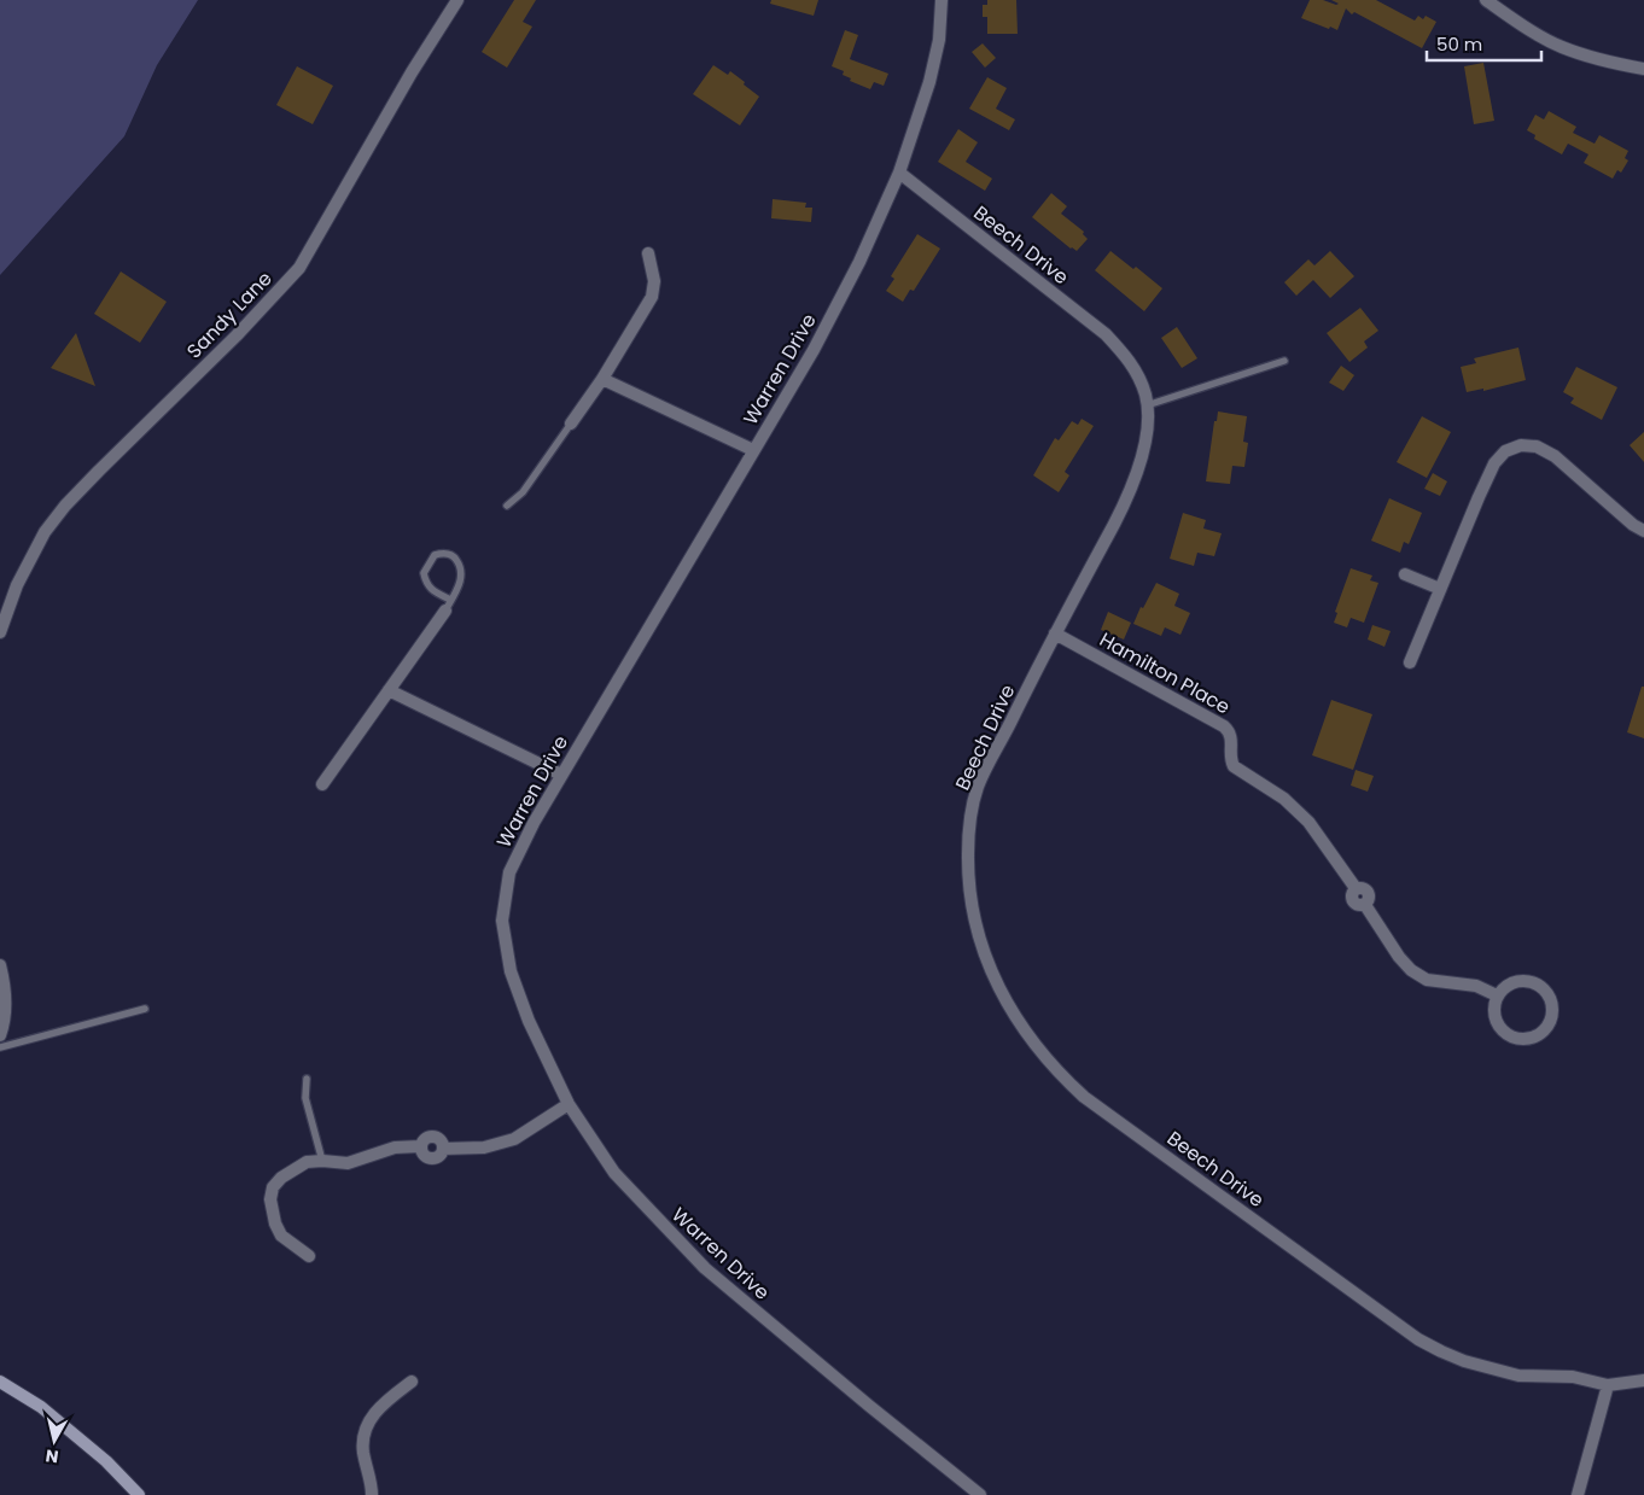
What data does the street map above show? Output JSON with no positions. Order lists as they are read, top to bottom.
{
  "streets": {
    "street": [
      "Beech Drive",
      "Sandy Lane",
      "Warren Drive",
      "Hamilton Place"
    ]
  },
  "crossings": [
    ["Beech Drive", "Warren Drive"],
    ["Beech Drive", "Hamilton Place"]
  ],
  "scale_bar": "50 m",
  "north": "bottom"
}
